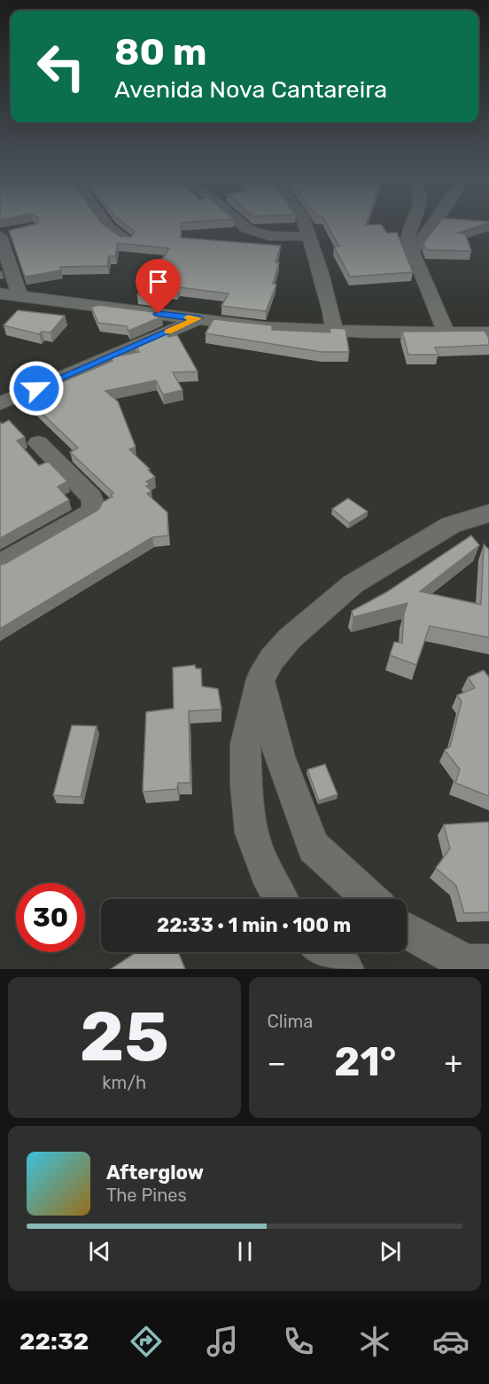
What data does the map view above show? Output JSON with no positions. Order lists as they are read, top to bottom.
{
  "page": {
    "turn": ["80 m", "Avenida Nova Cantareira"],
    "limit": "30",
    "trip": "22:33 · 1 min · 100 m",
    "tile": [
      ["25", "km/h"],
      "Clima"
    ],
    "heat": ["−", "21°", "+"],
    "song": ["Afterglow", "The Pines"],
    "tabs": "22:32"
  }
}
